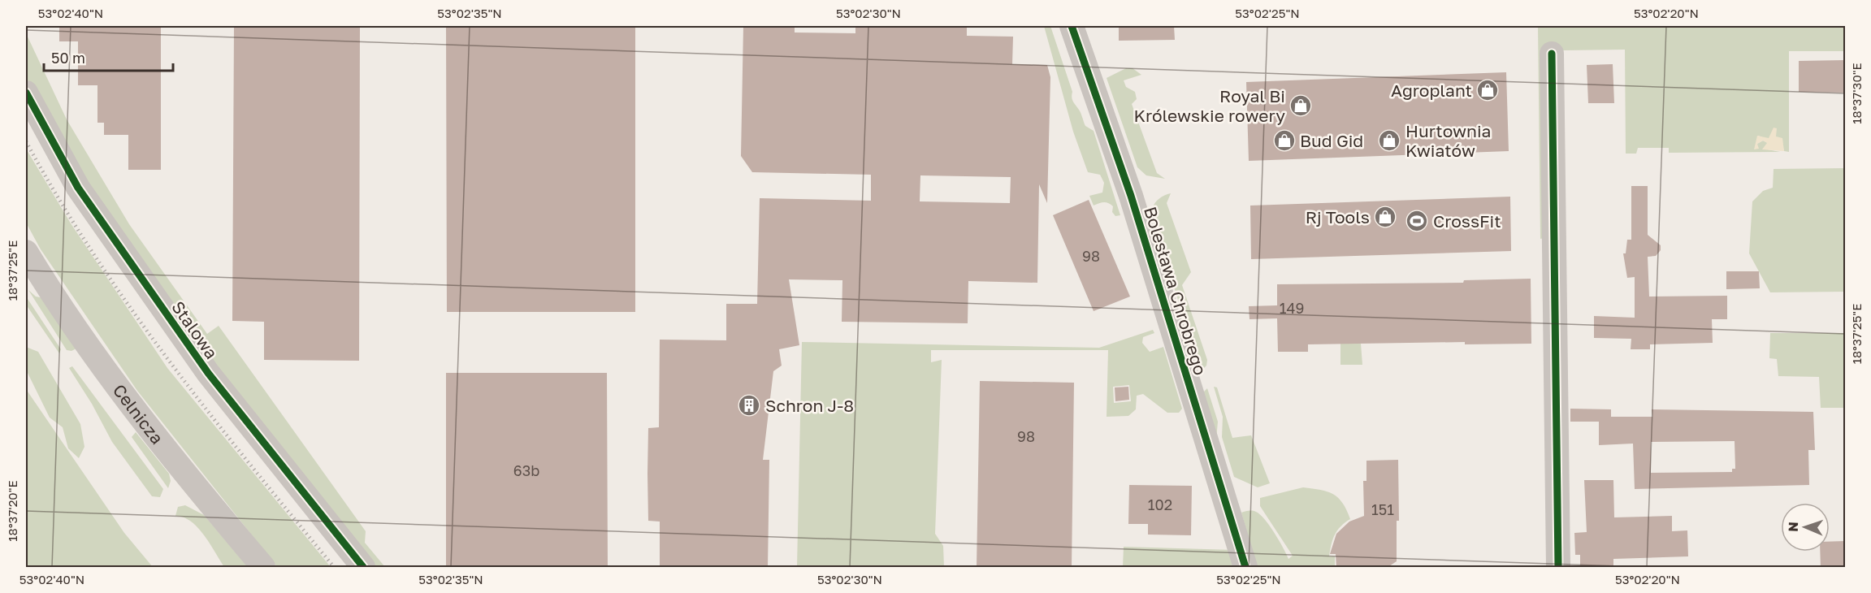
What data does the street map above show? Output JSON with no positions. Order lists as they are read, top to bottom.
{
  "streets": {
    "street": ["Bolesława Chrobrego", "Stalowa", "Celnicza"]
  },
  "places": {
    "shop": [
      "Agroplant",
      "Royal Bi Królewskie rowery",
      "Bud Gid",
      "Hurtownia Kwiatów",
      "Rj Tools"
    ],
    "sports": ["CrossFit"],
    "building": ["Schron J-8"]
  },
  "house_numbers": [
    "98",
    "149",
    "98",
    "63b",
    "102",
    "151"
  ],
  "scale_bar": "50 m",
  "north": "left",
  "coordinates": [
    "53°02'40\"N",
    "53°02'35\"N",
    "53°02'30\"N",
    "53°02'25\"N",
    "53°02'20\"N",
    "18°37'30\"E",
    "18°37'25\"E",
    "18°37'20\"E"
  ]
}
